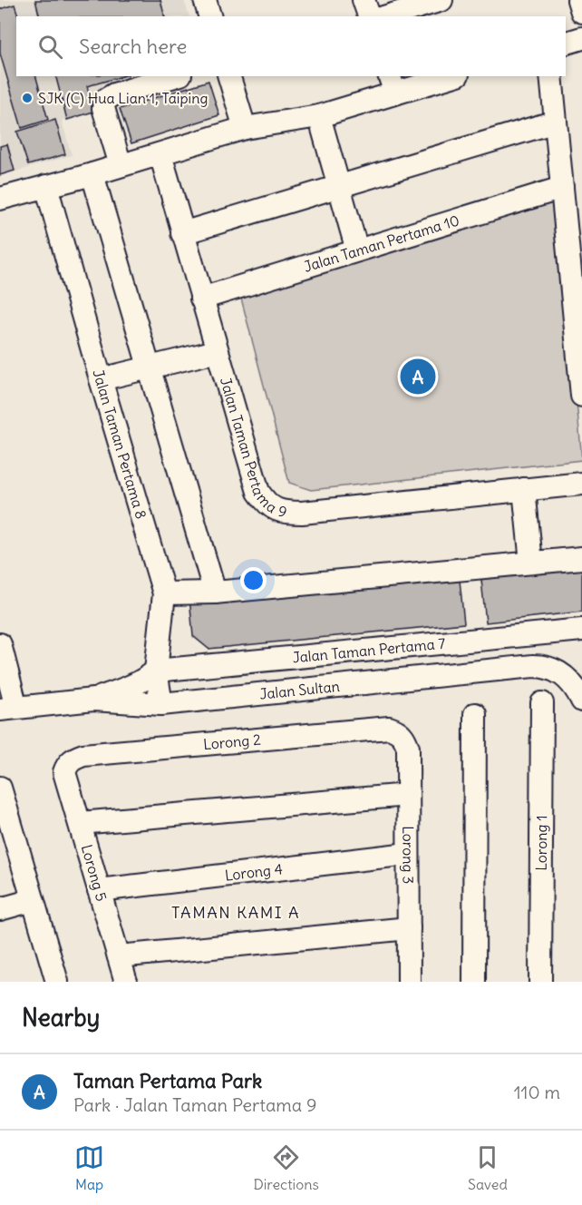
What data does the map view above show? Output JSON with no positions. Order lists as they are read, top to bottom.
{
  "streets": {
    "street": [
      "Jalan Taman Pertama 10",
      "Jalan Taman Pertama 9",
      "Jalan Taman Pertama 8",
      "Jalan Taman Pertama 7",
      "Jalan Sultan",
      "Lorong 2",
      "Lorong 1",
      "Lorong 3",
      "Lorong 4",
      "Lorong 5"
    ]
  },
  "crossings": [
    ["Jalan Taman Pertama 10", "Jalan Taman Pertama 9"],
    ["Jalan Taman Pertama 8", "Jalan Taman Pertama 7"],
    ["Jalan Taman Pertama 8", "Jalan Sultan"],
    ["Lorong 2", "Lorong 3"],
    ["Lorong 2", "Lorong 5"],
    ["Lorong 3", "Lorong 4"],
    ["Lorong 4", "Lorong 5"]
  ],
  "districts": ["TAMAN KAMI A"],
  "places": ["SJK (C) Hua Lian 1, Taiping"],
  "page": {
    "search": "Search here",
    "pins": "A",
    "heading": "Nearby",
    "list": [
      {
        "mark": "A",
        "name": "Taman Pertama Park",
        "note": "Park · Jalan Taman Pertama 9",
        "value": "110 m"
      }
    ],
    "nav": ["Map", "Directions", "Saved"]
  }
}
